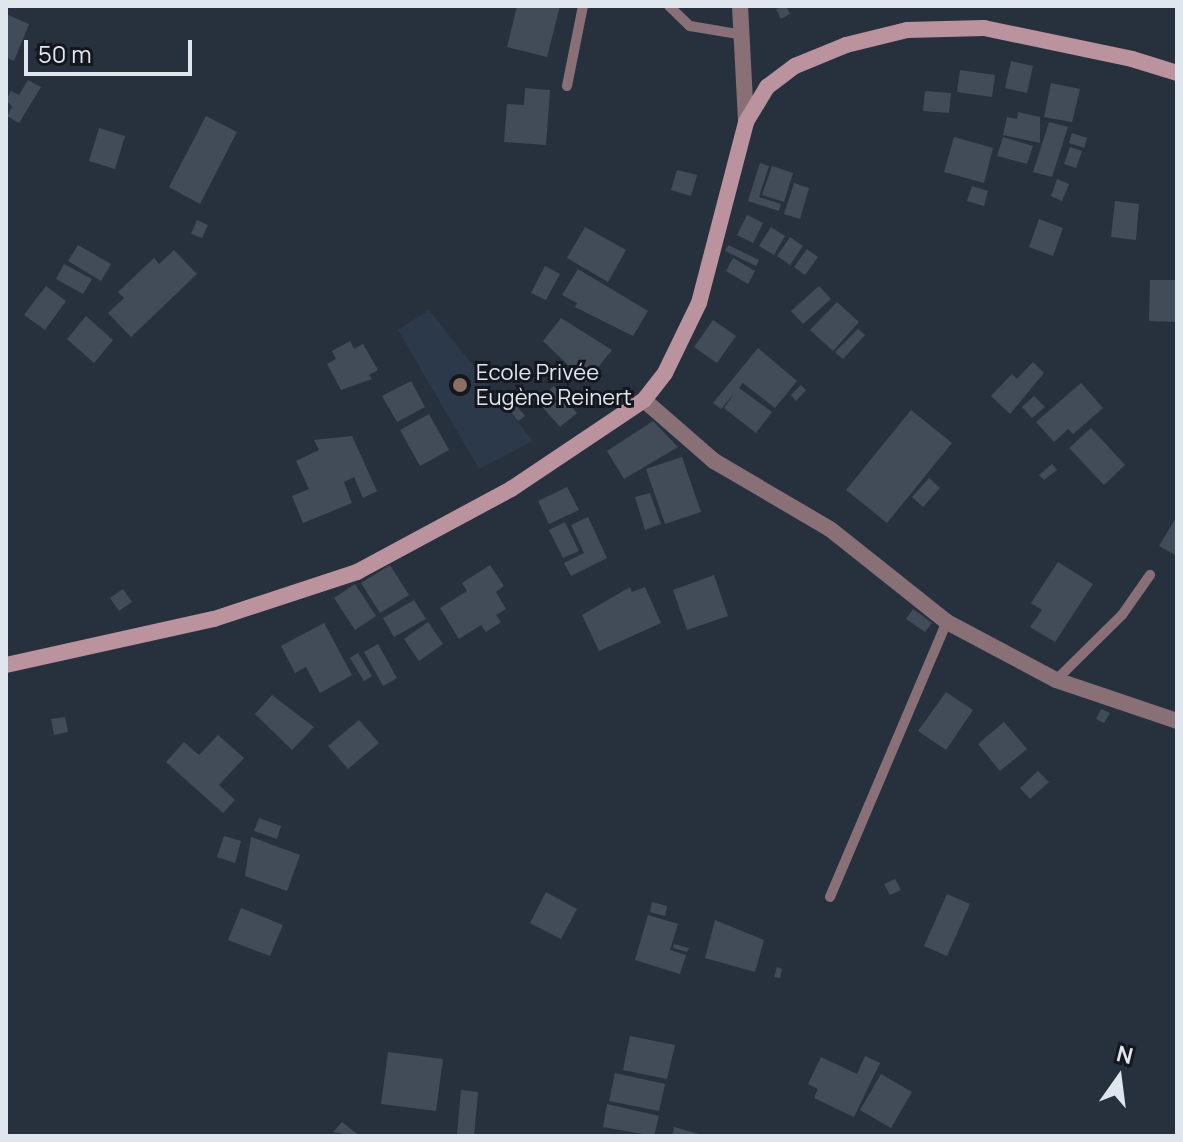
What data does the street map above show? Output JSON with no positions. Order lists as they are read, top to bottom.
{
  "places": ["Ecole Privée Eugène Reinert"],
  "scale_bar": "50 m",
  "north": "top"
}
